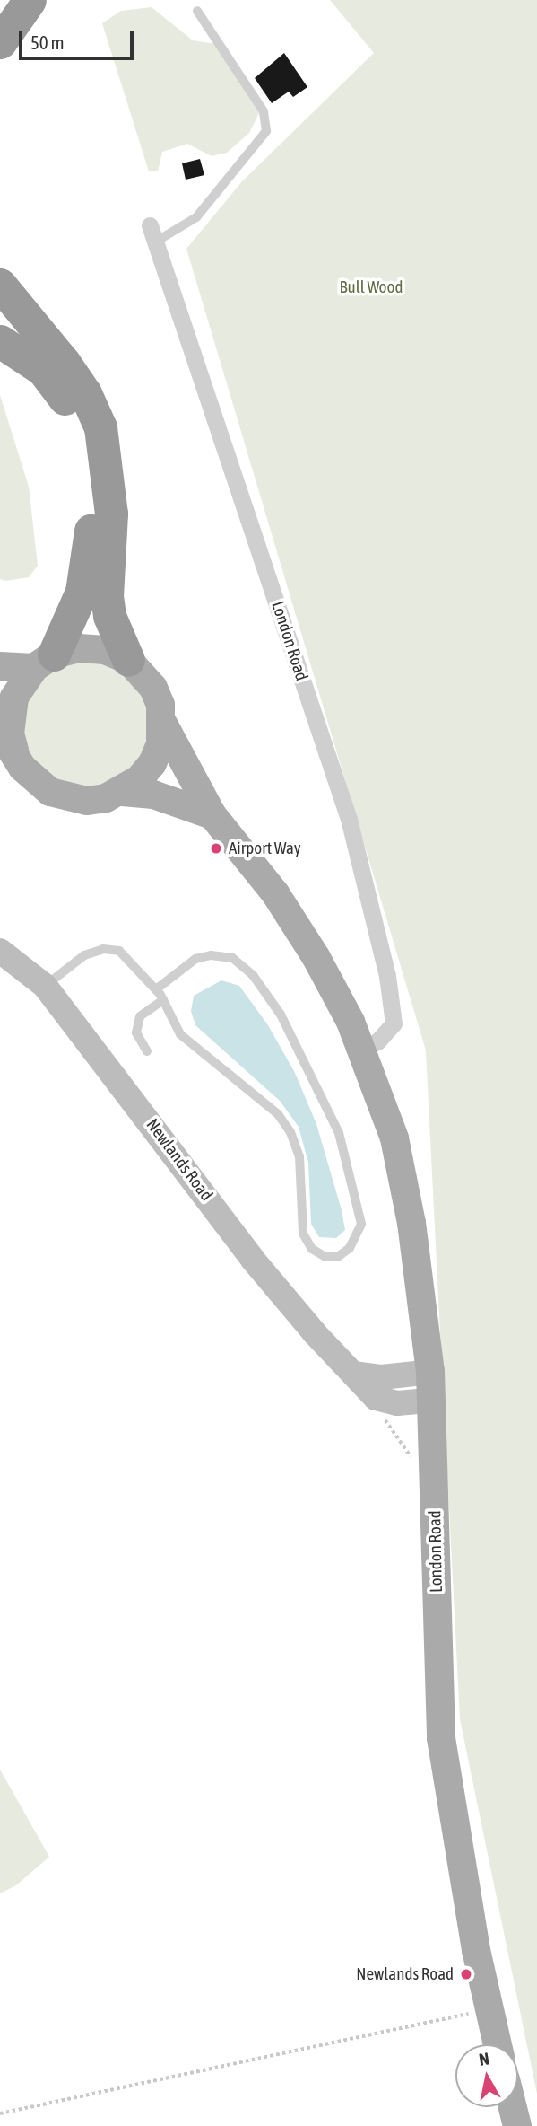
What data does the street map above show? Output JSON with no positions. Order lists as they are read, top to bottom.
{
  "streets": {
    "main road": ["London Road"],
    "street": ["Newlands Road"]
  },
  "parks": ["Bull Wood"],
  "places": ["Airport Way", "Newlands Road"],
  "scale_bar": "50 m",
  "north": "top"
}
